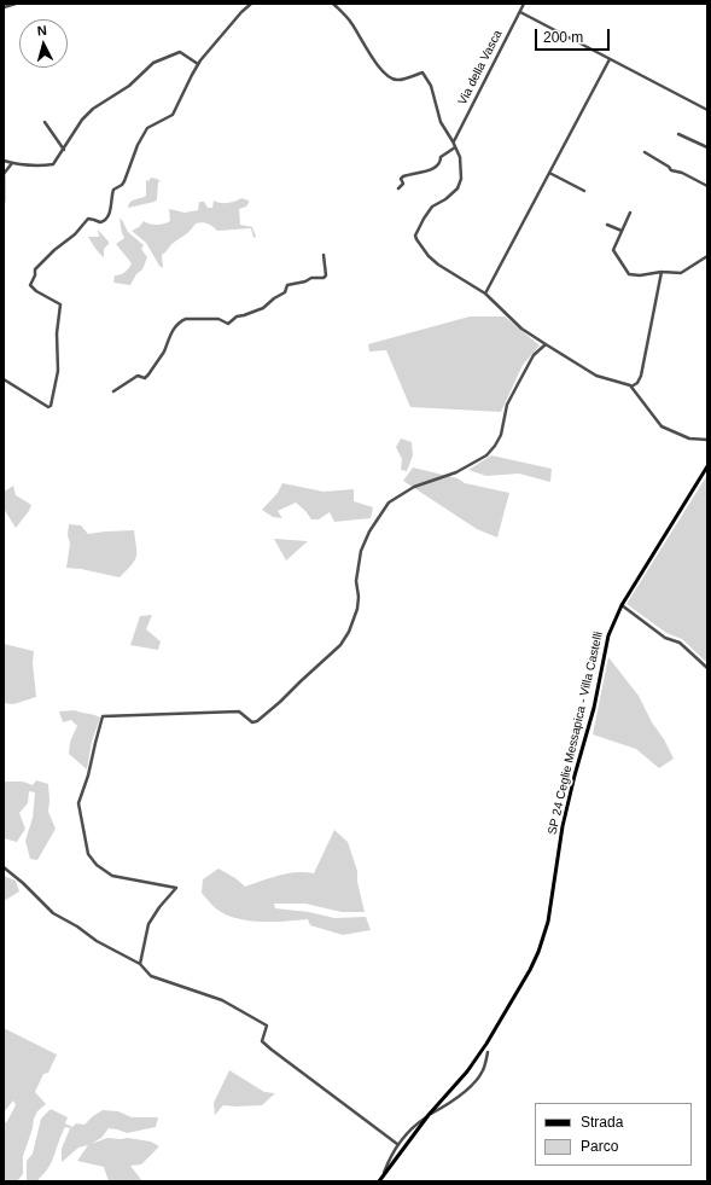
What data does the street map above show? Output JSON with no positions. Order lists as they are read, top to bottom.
{
  "streets": {
    "main road": ["SP 24 Ceglie Messapica - Villa Castelli"],
    "street": ["Via della Vasca"]
  },
  "legend": ["Strada", "Parco"],
  "scale_bar": "200 m",
  "north": "top"
}
